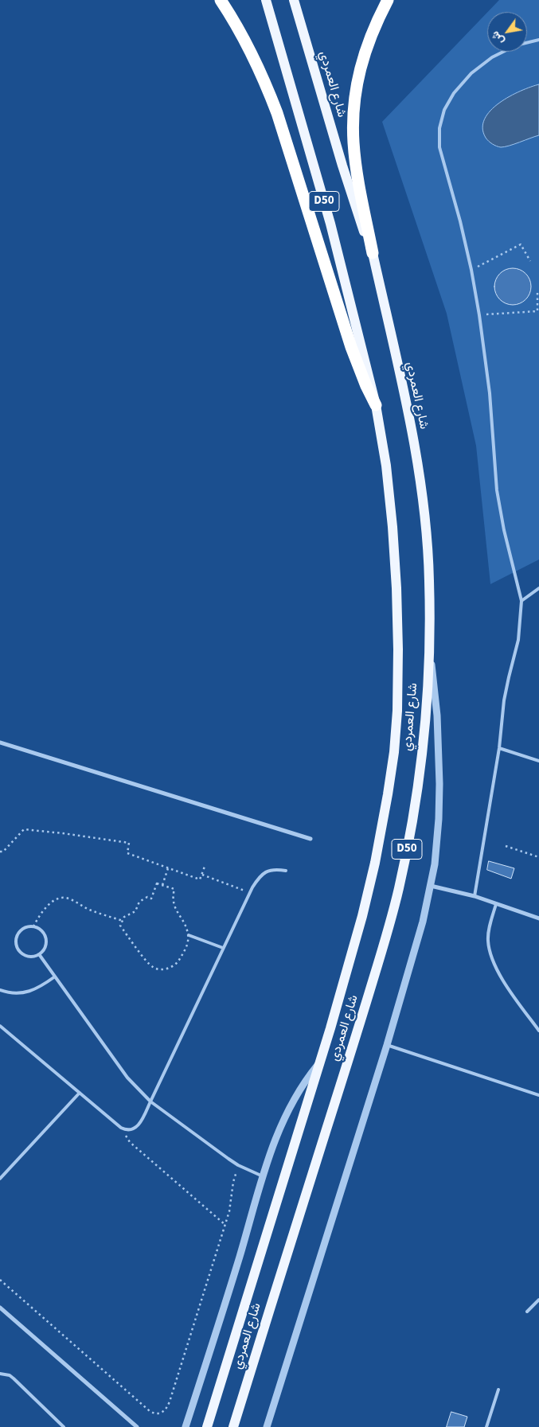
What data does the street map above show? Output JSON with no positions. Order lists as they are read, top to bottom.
{
  "streets": {
    "main road": ["شارع العمردي", "D50"]
  },
  "north": "bottom left"
}
